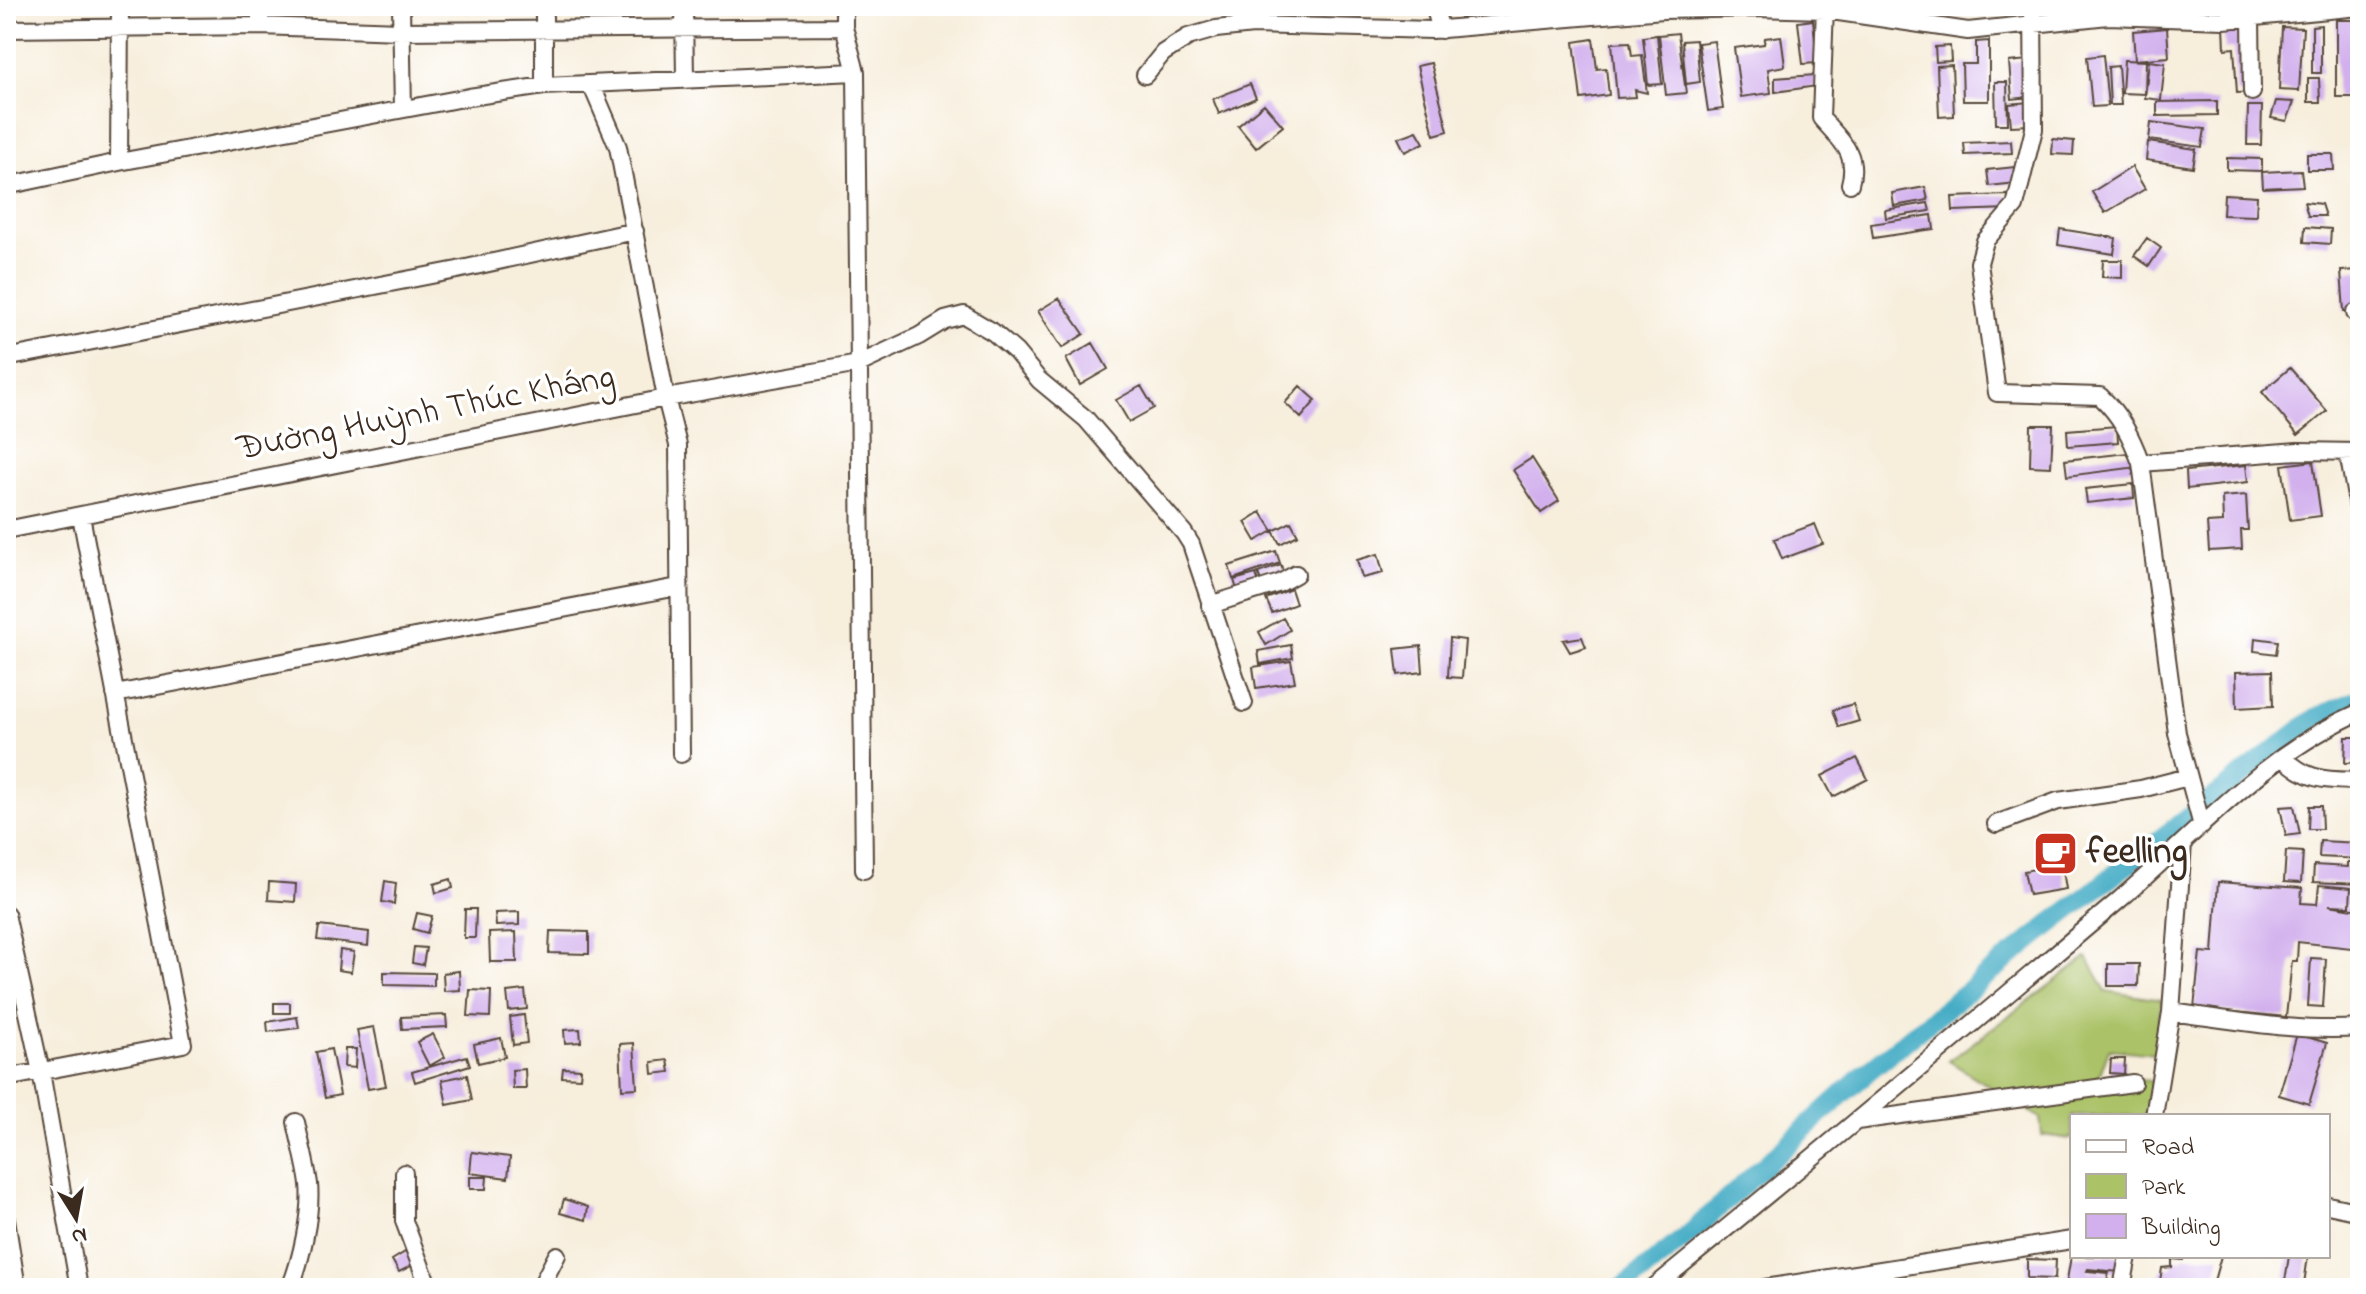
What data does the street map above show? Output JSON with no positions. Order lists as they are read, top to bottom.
{
  "streets": {
    "street": ["Đường Huỳnh Thúc Kháng"]
  },
  "places": {
    "cafe": ["feelling"]
  },
  "legend": ["Road", "Park", "Building"],
  "north": "bottom"
}
